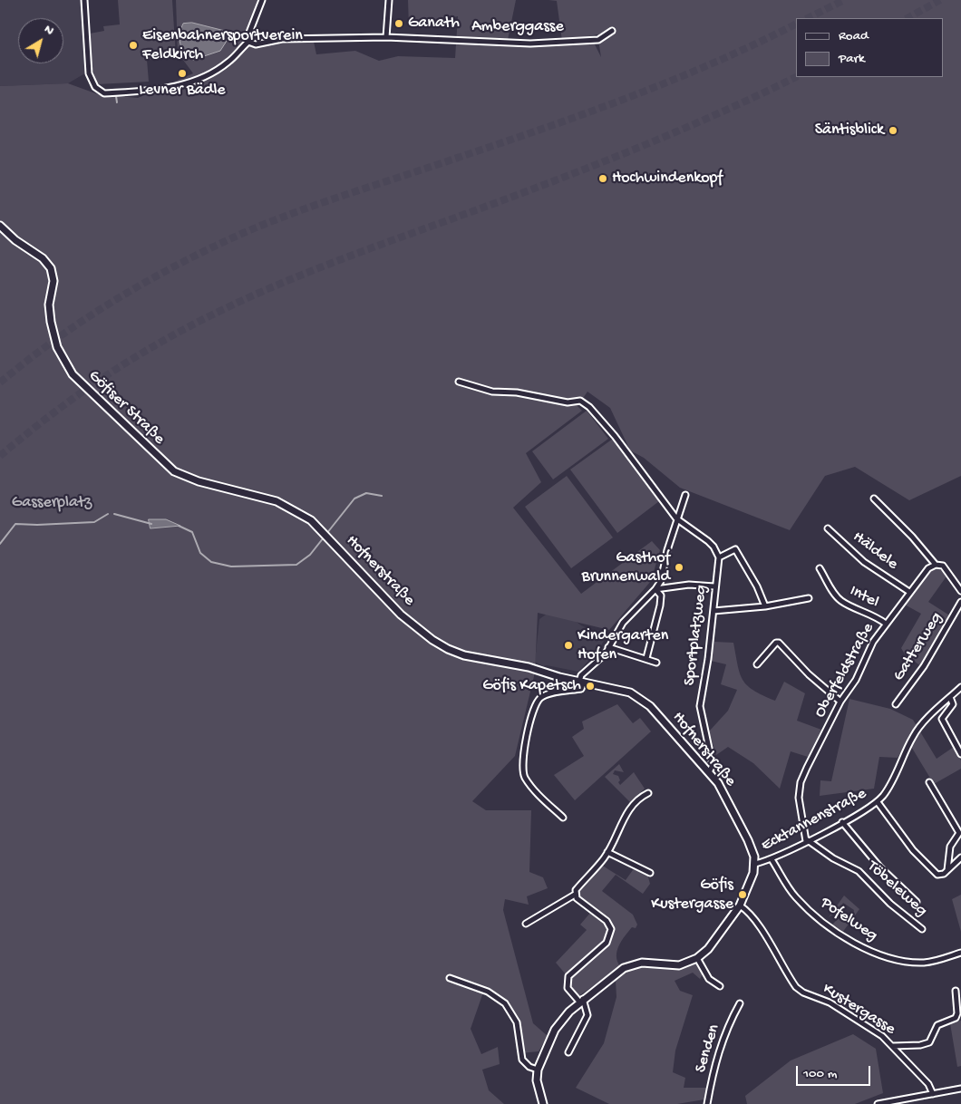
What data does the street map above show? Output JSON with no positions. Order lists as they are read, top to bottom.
{
  "streets": {
    "main road": ["Göfiser Straße", "Hofnerstraße"],
    "street": [
      "Amberggasse",
      "Häldele",
      "Intel",
      "Sportplatzweg",
      "Gatterweg",
      "Oberfeldstraße",
      "Ecktannenstraße",
      "Töbeleweg",
      "Pofelweg",
      "Kustergasse",
      "Senden"
    ]
  },
  "crossings": [
    ["Göfiser Straße", "Hofnerstraße"],
    ["Häldele", "Oberfeldstraße"],
    ["Hofnerstraße", "Sportplatzweg"],
    ["Hofnerstraße", "Ecktannenstraße"],
    ["Intel", "Oberfeldstraße"],
    ["Oberfeldstraße", "Ecktannenstraße"],
    ["Oberfeldstraße", "Töbeleweg"],
    ["Ecktannenstraße", "Töbeleweg"],
    ["Ecktannenstraße", "Pofelweg"]
  ],
  "parks": ["Gasserplatz"],
  "places": [
    "Ganath",
    "Eisenbahnersportverein Feldkirch",
    "Levner Bädle",
    "Säntisblick",
    "Hochwindenkopf",
    "Gasthof Brunnenwald",
    "Kindergarten Hofen",
    "Göfis Kapetsch",
    "Göfis Kustergasse"
  ],
  "legend": ["Road", "Park"],
  "scale_bar": "100 m",
  "north": "top right"
}
